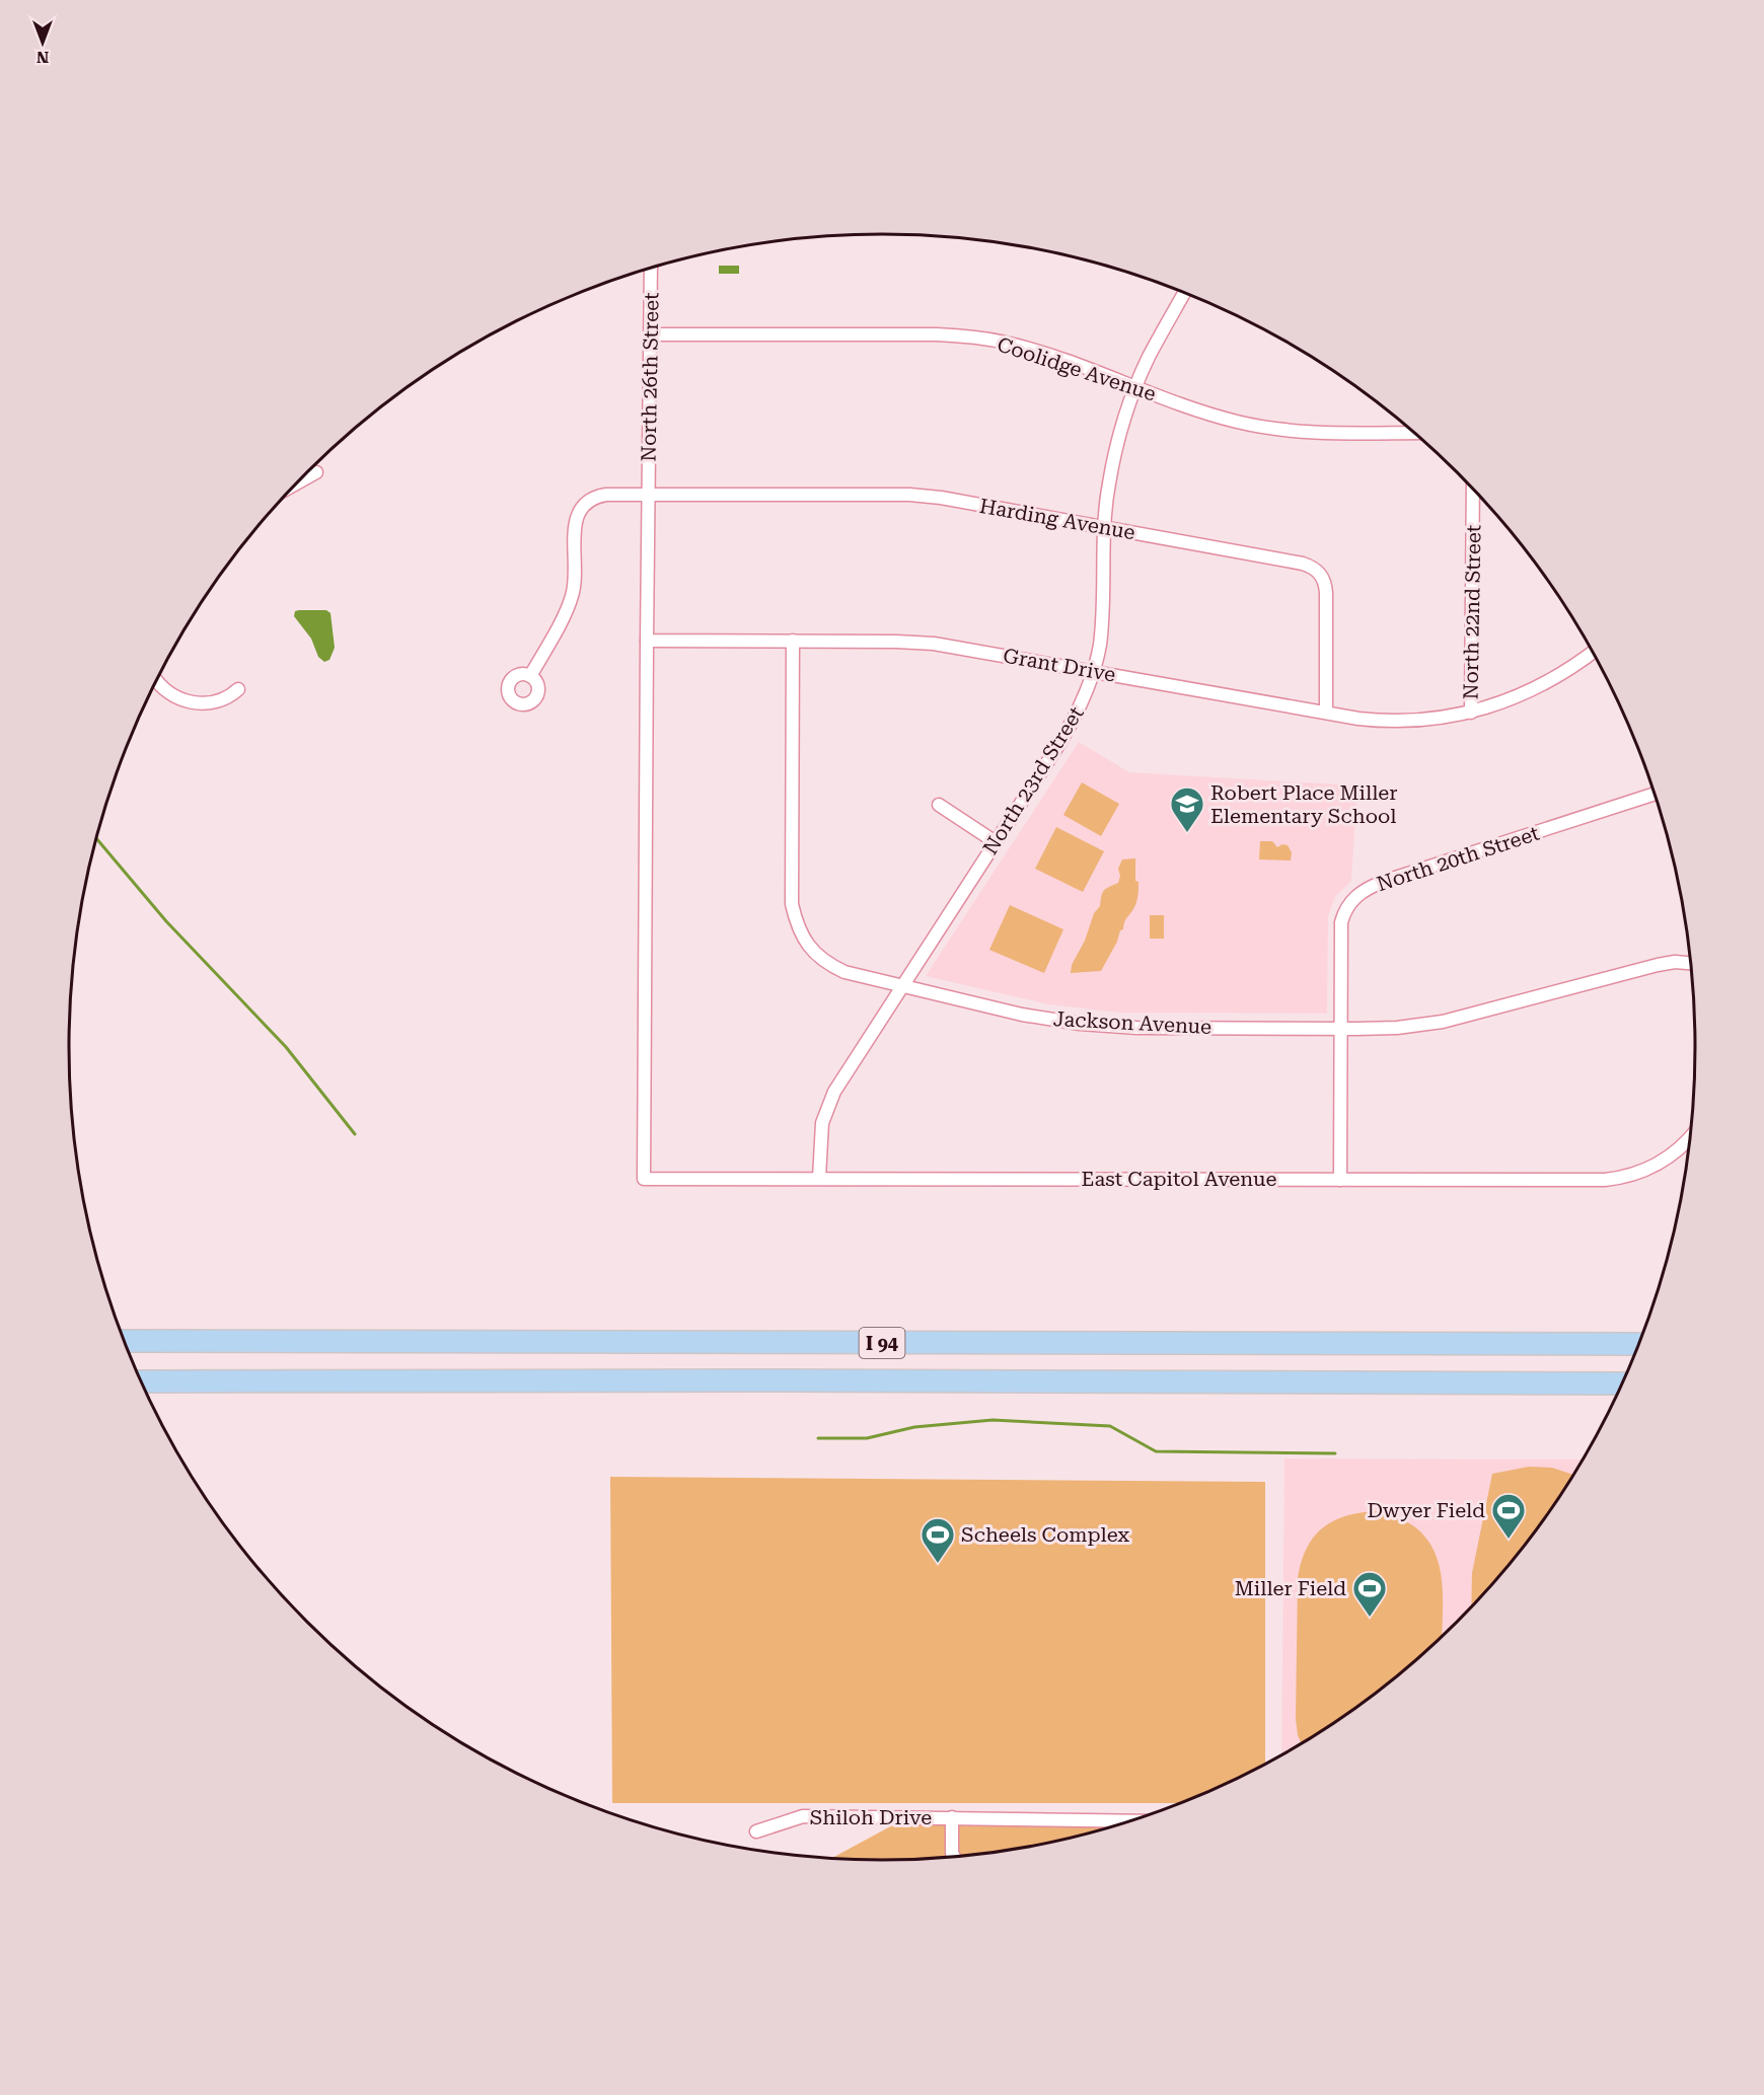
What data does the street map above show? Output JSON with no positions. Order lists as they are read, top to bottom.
{
  "streets": {
    "highway": ["I 94"],
    "street": [
      "Coolidge Avenue",
      "North 26th Street",
      "Harding Avenue",
      "North 22nd Street",
      "Grant Drive",
      "North 23rd Street",
      "North 20th Street",
      "Jackson Avenue",
      "East Capitol Avenue",
      "Shiloh Drive"
    ]
  },
  "crossings": [
    ["Coolidge Avenue", "North 26th Street"],
    ["Coolidge Avenue", "North 23rd Street"],
    ["North 26th Street", "Harding Avenue"],
    ["Harding Avenue", "Grant Drive"],
    ["Harding Avenue", "North 23rd Street"],
    ["North 22nd Street", "Grant Drive"],
    ["Grant Drive", "North 23rd Street"],
    ["Grant Drive", "Jackson Avenue"],
    ["Grant Drive", "East Capitol Avenue"],
    ["North 23rd Street", "Jackson Avenue"],
    ["North 23rd Street", "East Capitol Avenue"],
    ["North 20th Street", "Jackson Avenue"],
    ["North 20th Street", "East Capitol Avenue"]
  ],
  "places": {
    "school or university": ["Robert Place Miller Elementary School"],
    "sports": ["Dwyer Field", "Scheels Complex", "Miller Field"]
  },
  "north": "bottom"
}
